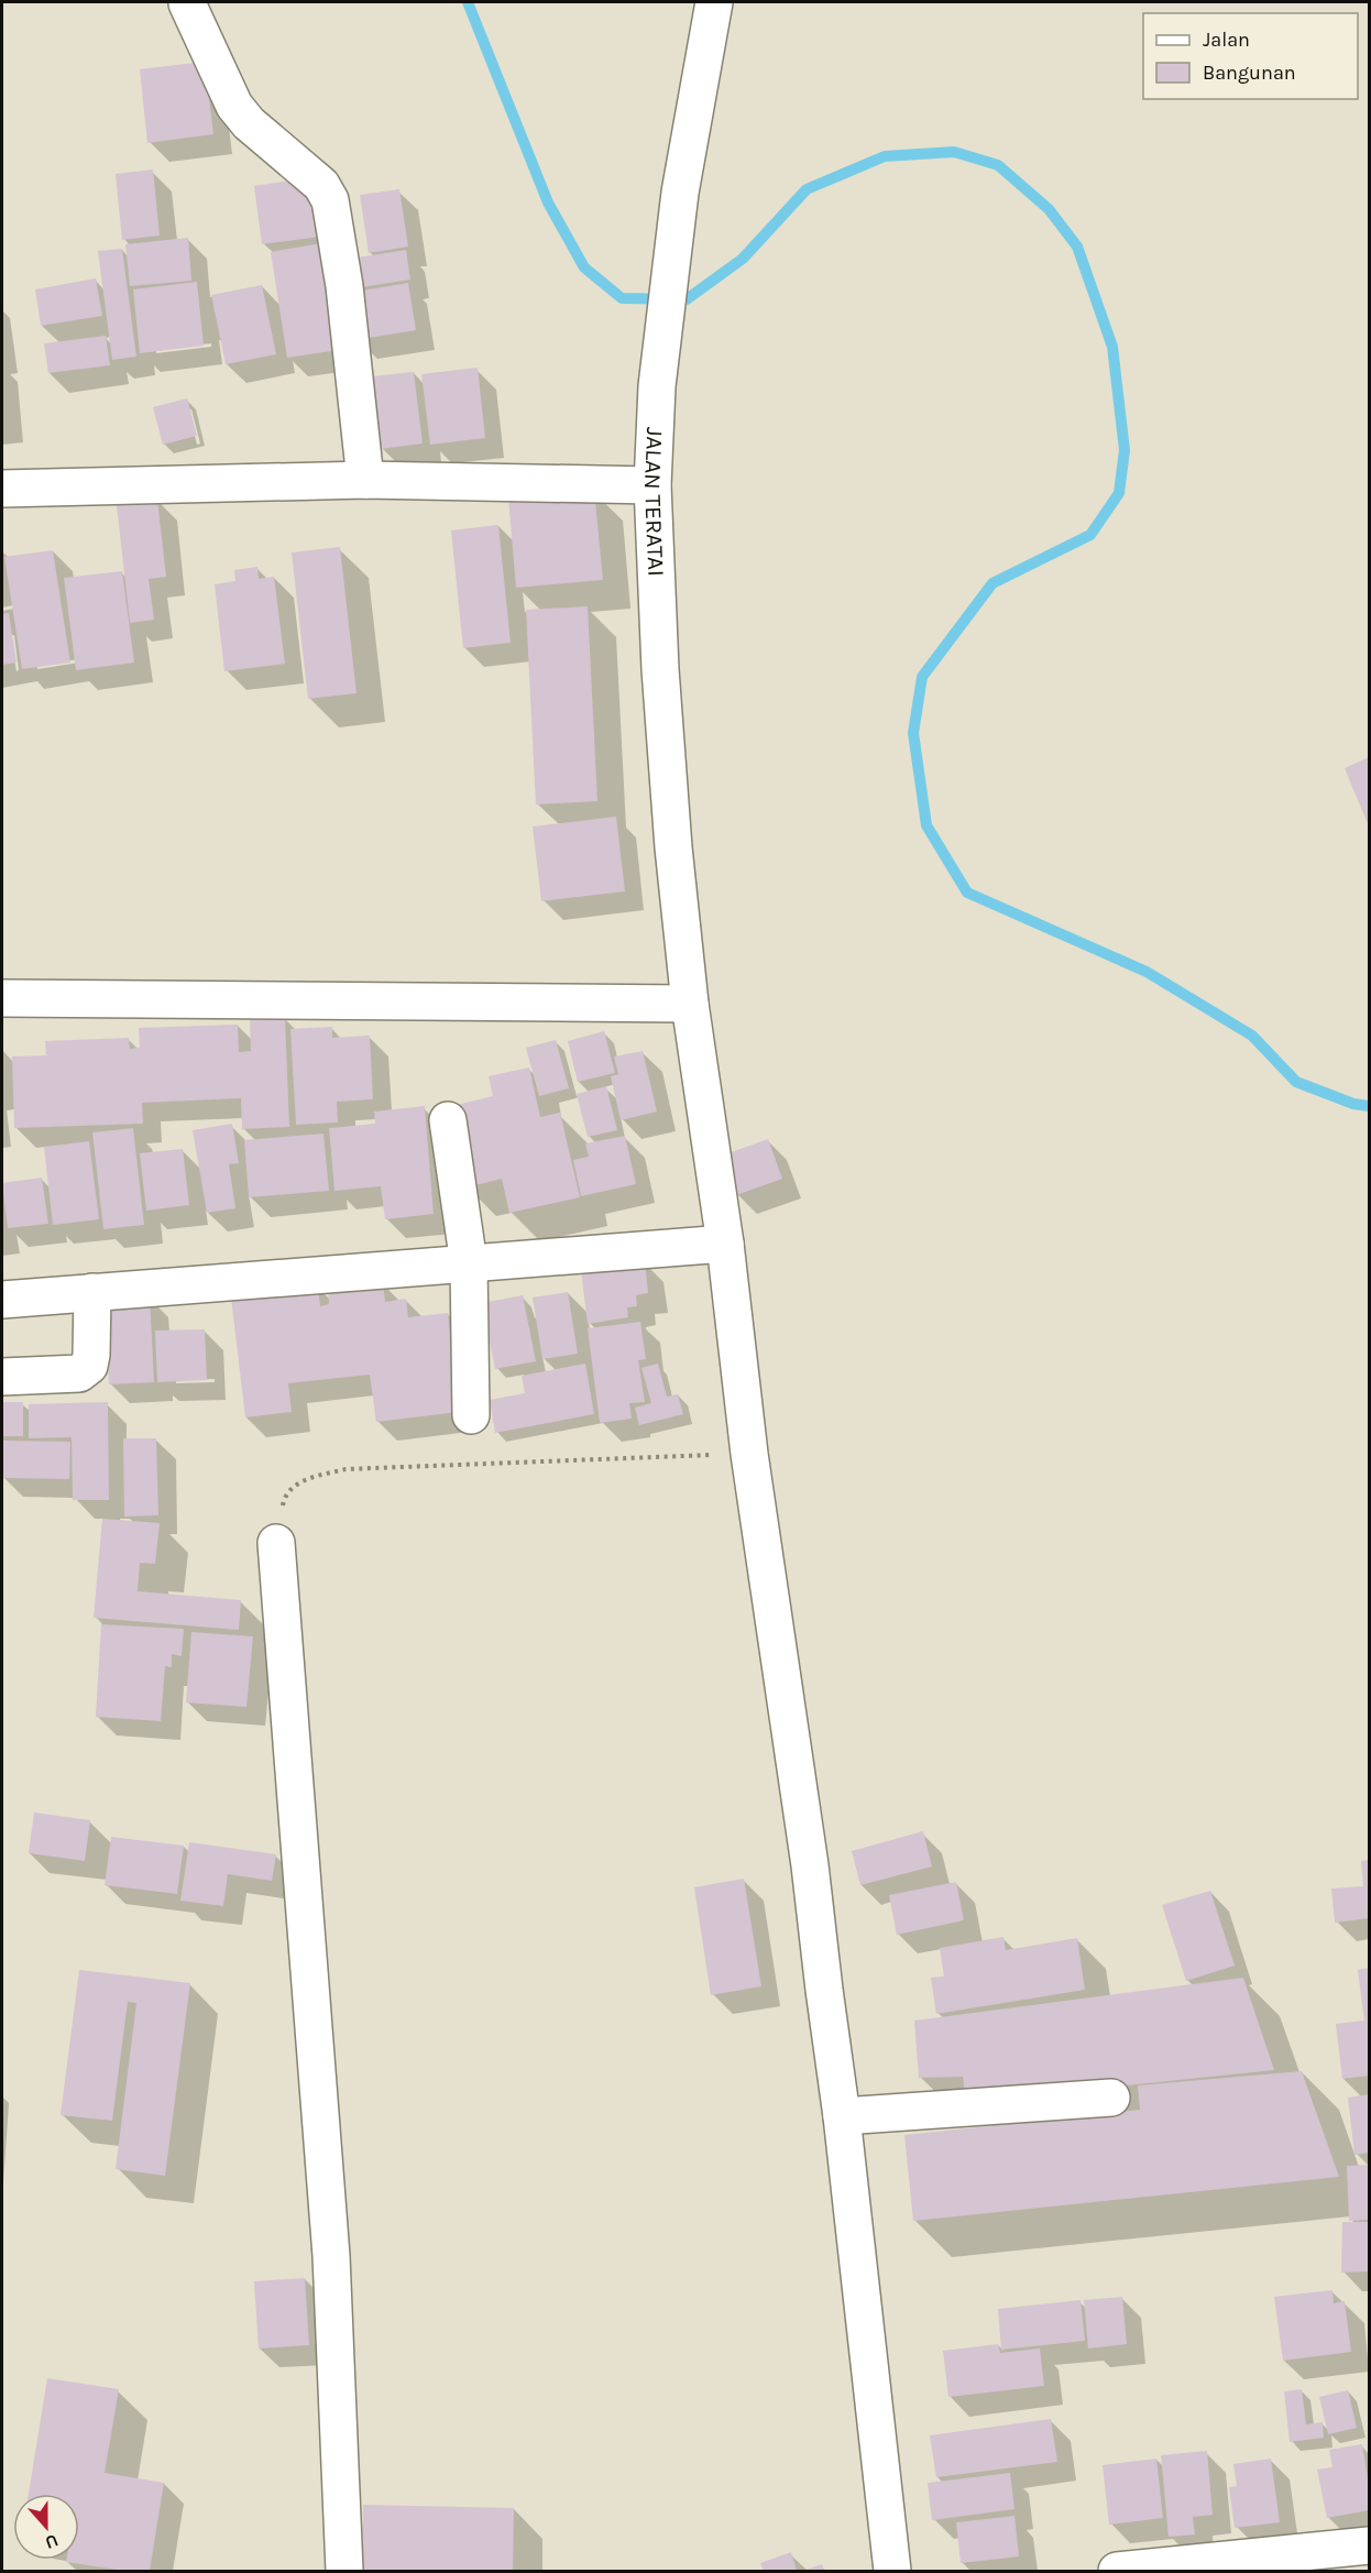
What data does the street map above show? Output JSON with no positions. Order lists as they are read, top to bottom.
{
  "streets": {
    "street": ["JALAN TERATAI"]
  },
  "legend": ["Jalan", "Bangunan"],
  "north": "bottom"
}
